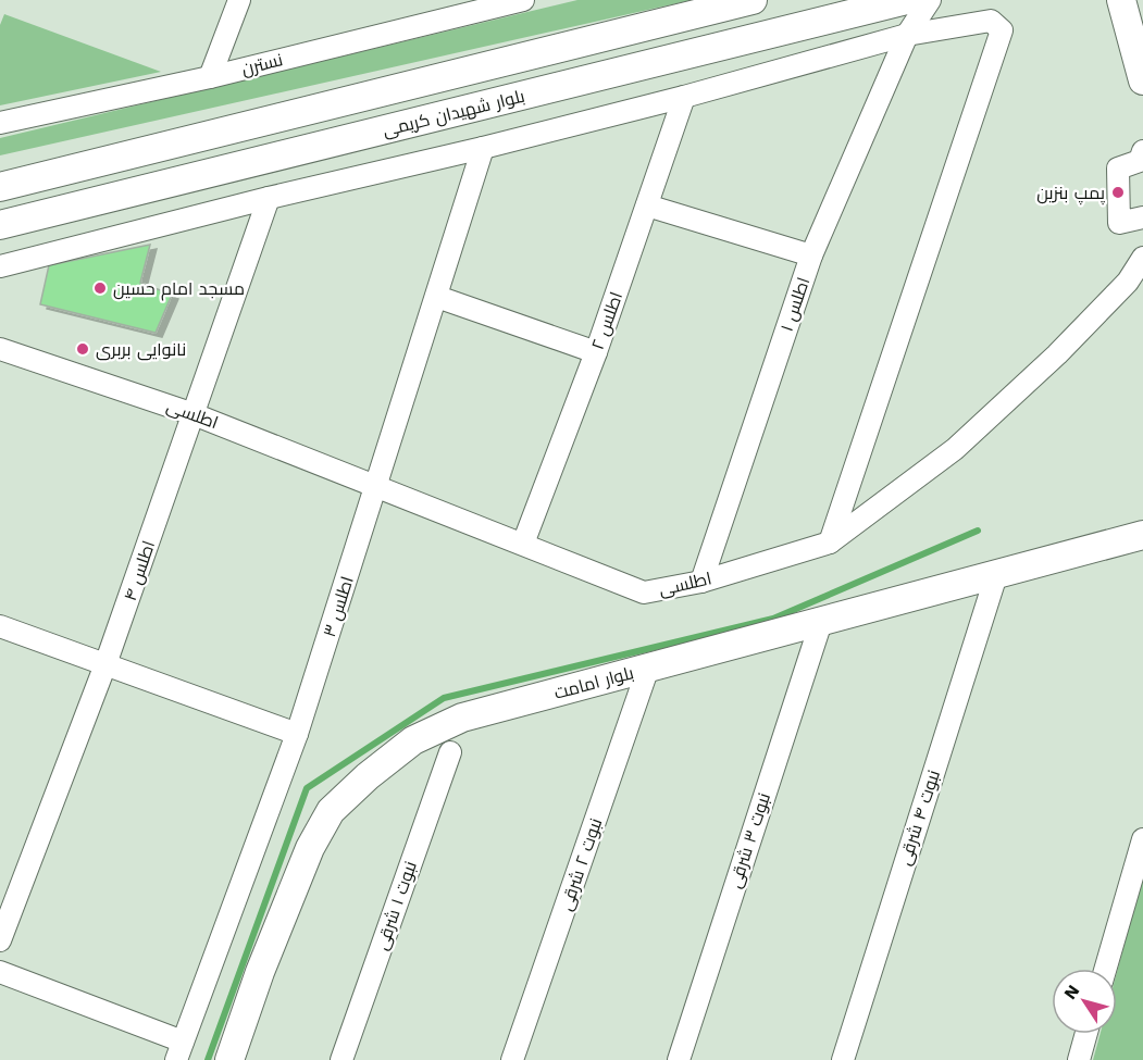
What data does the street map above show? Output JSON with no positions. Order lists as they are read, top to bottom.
{
  "streets": {
    "main road": ["بلوار شهیدان کریمی", "بلوار امامت"],
    "street": [
      "نسترن",
      "اطلس ۱",
      "اطلس ۲",
      "اطلسی",
      "اطلس ۴",
      "اطلس ۳",
      "نبوت ۴ شرقی",
      "نبوت ۳ شرقی",
      "نبوت ۲ شرقی",
      "نبوت ۱ شرقی"
    ]
  },
  "crossings": [
    ["اطلس ۱", "اطلسی"],
    ["اطلس ۲", "اطلسی"],
    ["اطلسی", "اطلس ۴"],
    ["اطلسی", "اطلس ۳"],
    ["بلوار امامت", "نبوت ۴ شرقی"],
    ["بلوار امامت", "نبوت ۳ شرقی"],
    ["بلوار امامت", "نبوت ۲ شرقی"]
  ],
  "places": ["پمپ بنزین", "مسجد امام حسین", "نانوایی بربری"],
  "north": "top left"
}
